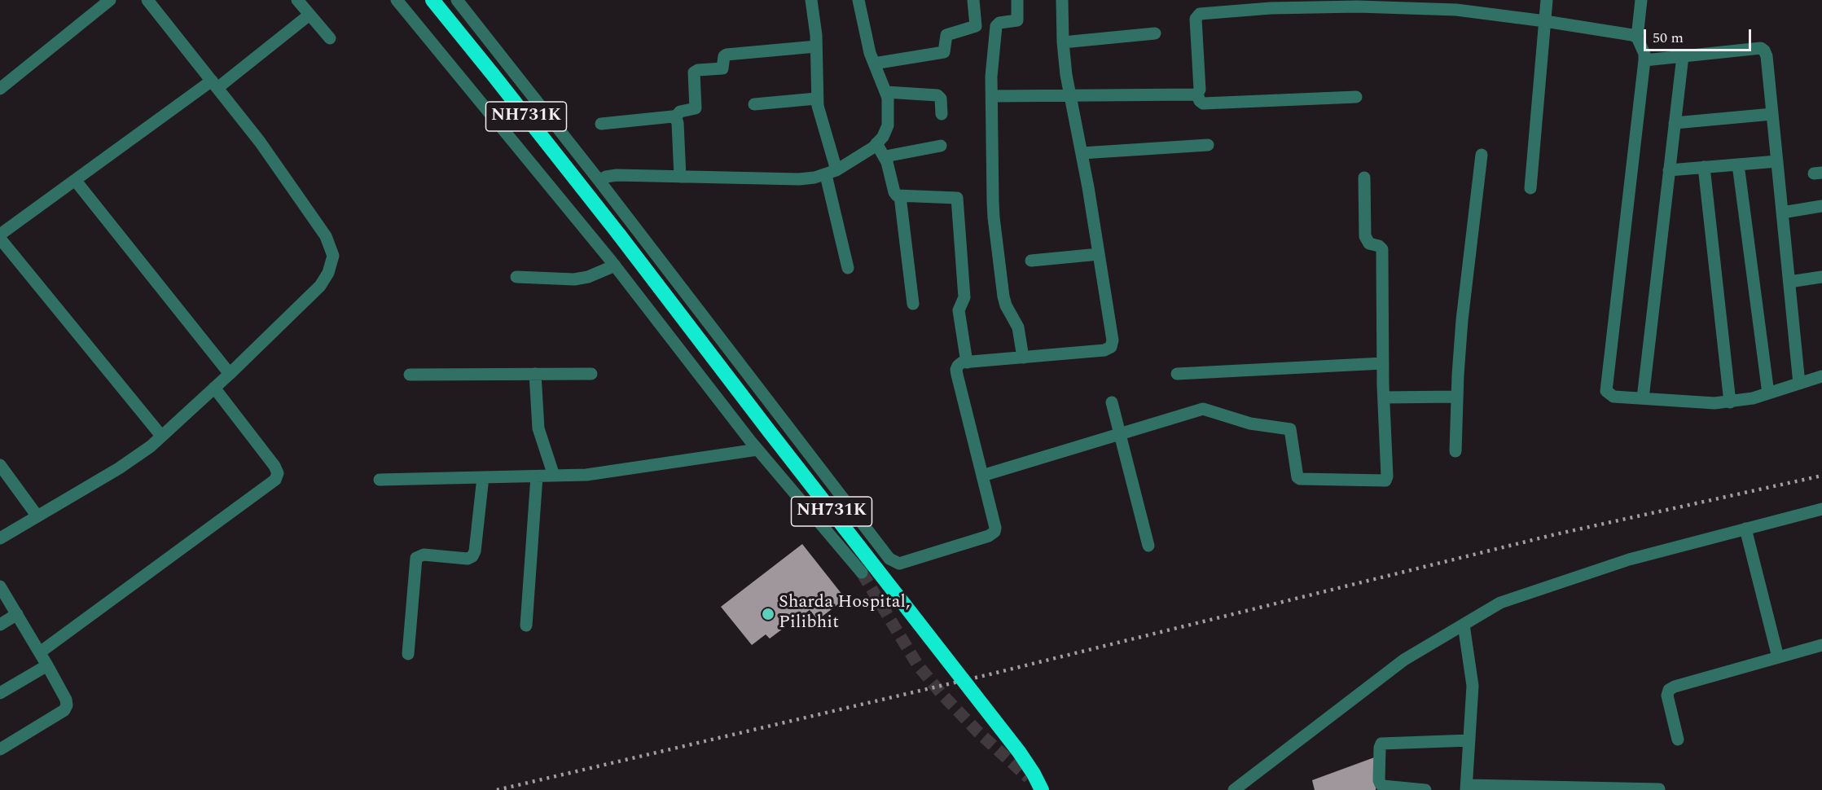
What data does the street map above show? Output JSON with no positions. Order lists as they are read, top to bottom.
{
  "streets": {
    "highway": ["NH731K"]
  },
  "places": ["Sharda Hospital, Pilibhit"],
  "scale_bar": "50 m"
}
